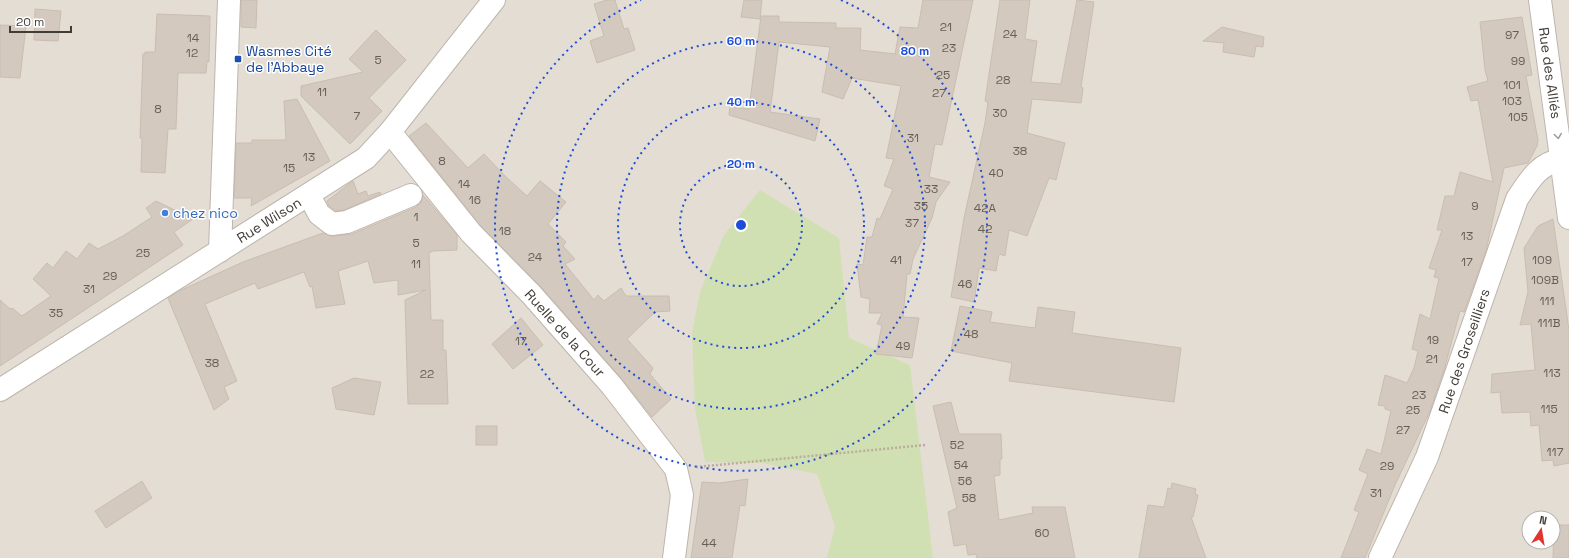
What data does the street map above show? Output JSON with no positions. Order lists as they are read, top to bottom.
{
  "streets": {
    "street": [
      "Rue des Alliés",
      "Rue Wilson",
      "Ruelle de la Cour",
      "Rue des Groseilliers"
    ]
  },
  "crossings": [
    ["Rue des Alliés", "Rue des Groseilliers"],
    ["Rue Wilson", "Ruelle de la Cour"]
  ],
  "one_way": ["Rue des Alliés"],
  "places": {
    "transit": ["Wasmes Cité de l'Abbaye"],
    "other": ["chez nico"]
  },
  "house_numbers": [
    "21",
    "24",
    "97",
    "14",
    "23",
    "12",
    "5",
    "99",
    "25",
    "28",
    "101",
    "11",
    "27",
    "103",
    "8",
    "30",
    "7",
    "105",
    "31",
    "38",
    "13",
    "8",
    "15",
    "40",
    "14",
    "33",
    "16",
    "35",
    "9",
    "42A",
    "1",
    "37",
    "42",
    "18",
    "13",
    "5",
    "25",
    "24",
    "41",
    "109",
    "17",
    "11",
    "29",
    "109B",
    "46",
    "31",
    "111",
    "35",
    "111B",
    "48",
    "19",
    "17",
    "49",
    "21",
    "38",
    "113",
    "22",
    "23",
    "115",
    "25",
    "27",
    "52",
    "117",
    "54",
    "29",
    "56",
    "31",
    "58",
    "60",
    "44"
  ],
  "scale_bar": "20 m",
  "north": "top",
  "rings": [
    "60 m",
    "80 m",
    "40 m",
    "20 m"
  ]
}
